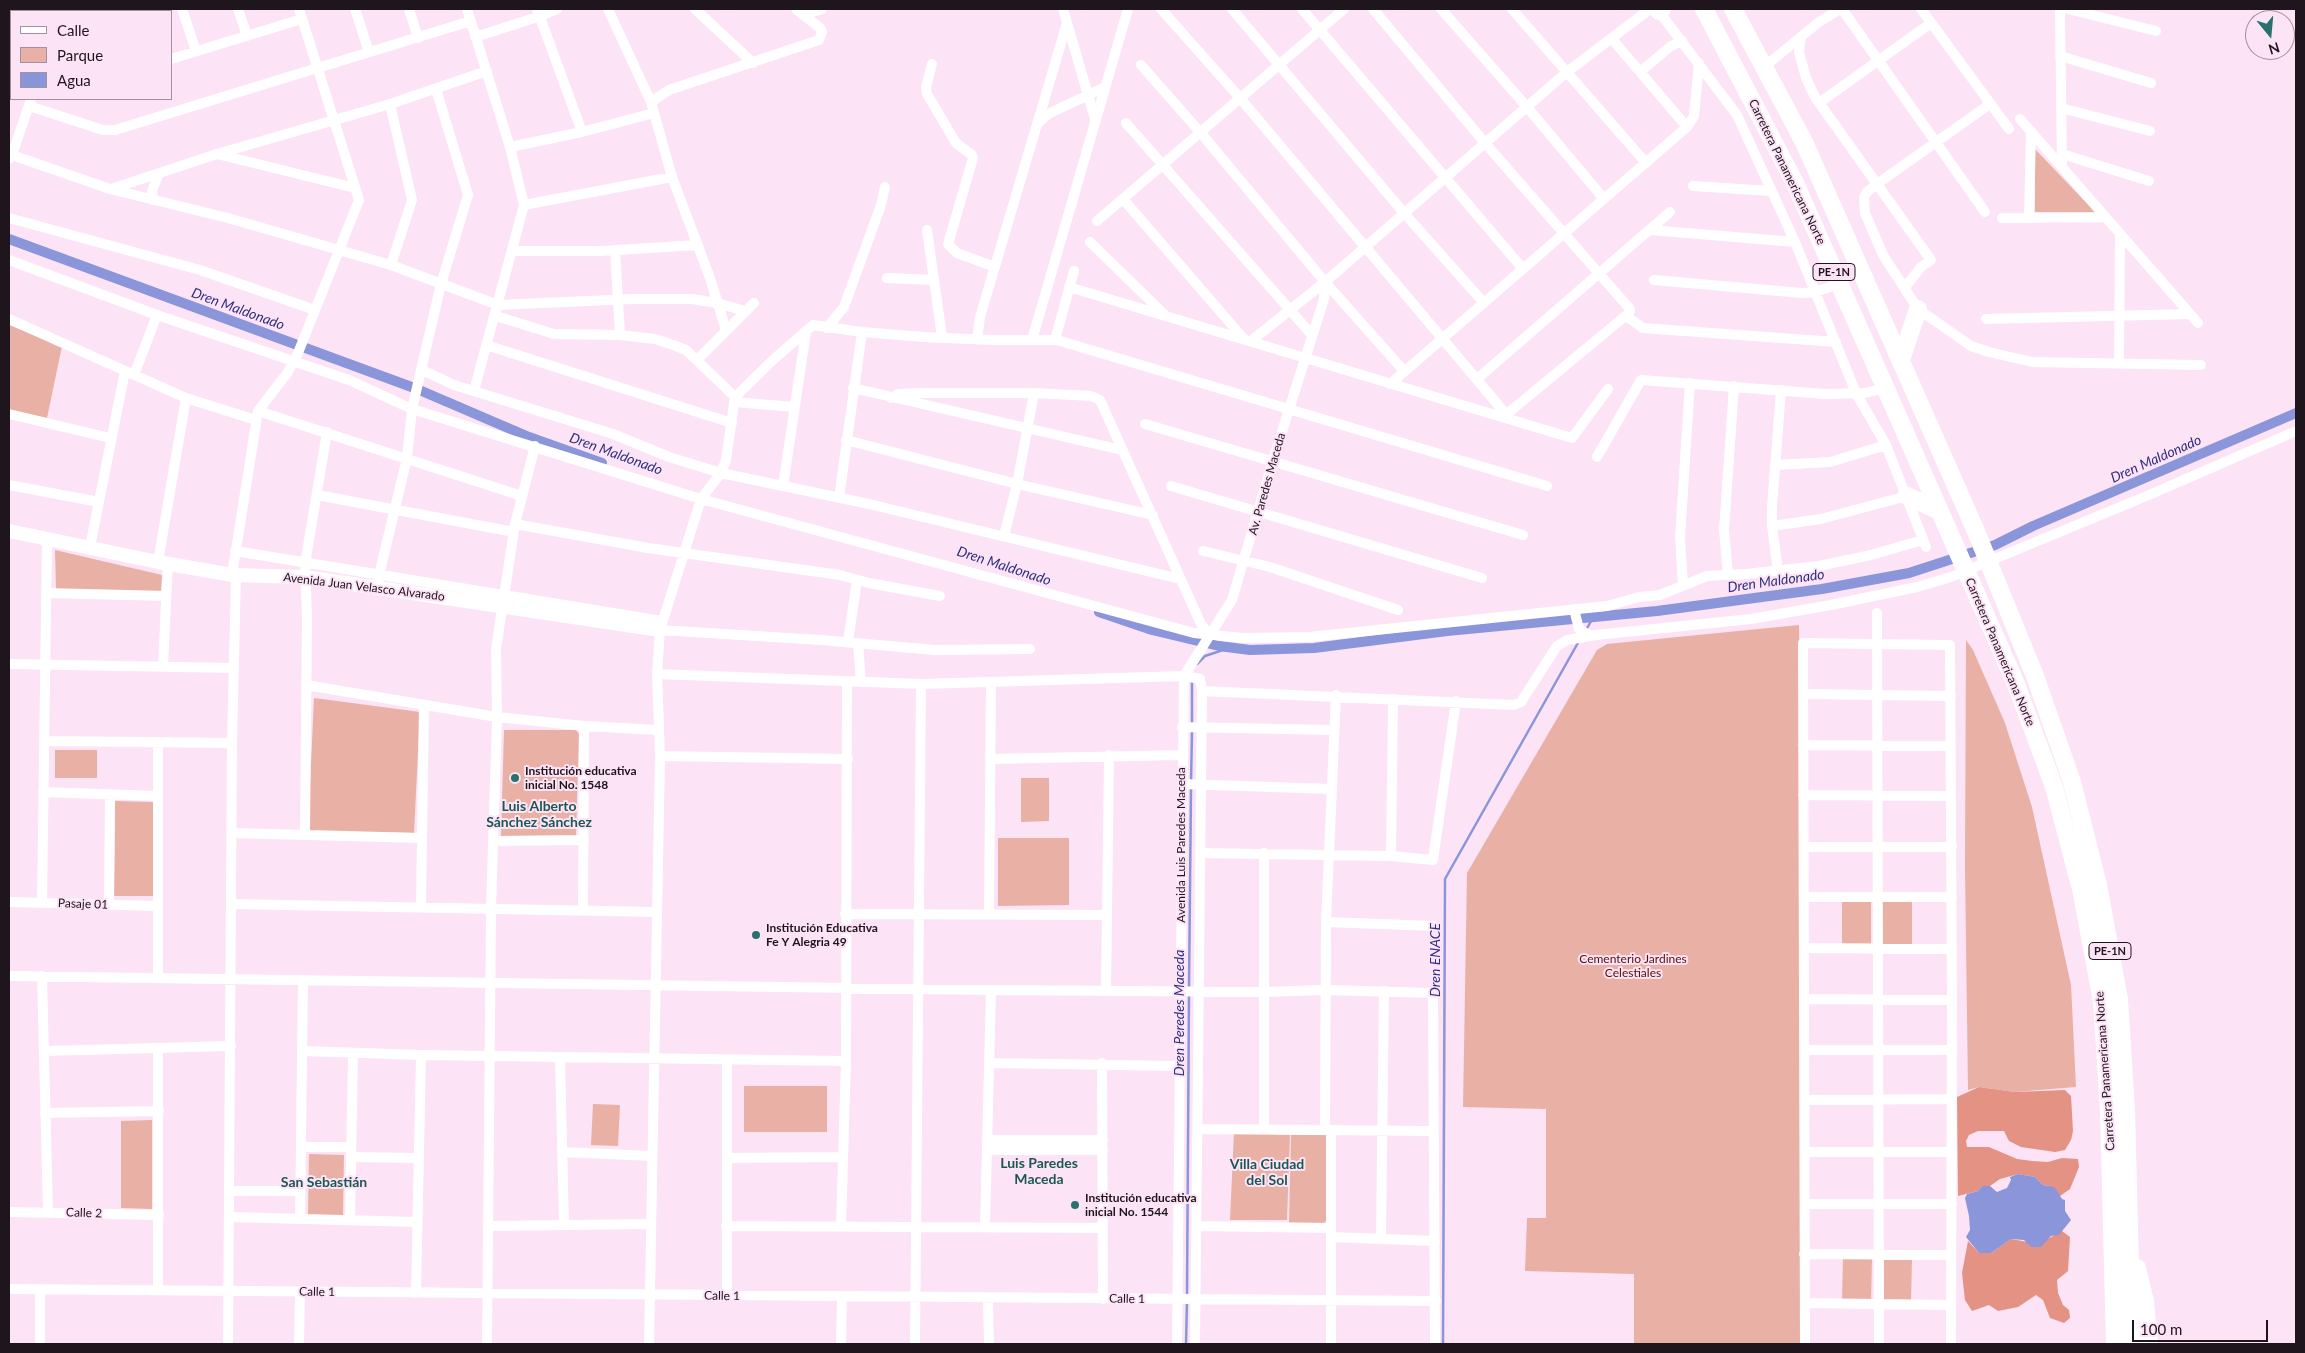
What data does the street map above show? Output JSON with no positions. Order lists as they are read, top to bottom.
{
  "streets": {
    "highway": ["Carretera Panamericana Norte", "PE-1N"],
    "street": [
      "Av. Paredes Maceda",
      "Avenida Juan Velasco Alvarado",
      "Avenida Luis Paredes Maceda",
      "Pasaje 01",
      "Calle 2",
      "Calle 1"
    ]
  },
  "crossings": [
    ["Av. Paredes Maceda", "Avenida Luis Paredes Maceda"],
    ["Avenida Luis Paredes Maceda", "Calle 1"]
  ],
  "districts": [
    "Luis Alberto Sánchez Sánchez",
    "Luis Paredes Maceda",
    "Villa Ciudad del Sol",
    "San Sebastián"
  ],
  "water": ["Dren Maldonado", "Dren ENACE", "Dren Peredes Maceda"],
  "parks": ["Cementerio Jardines Celestiales"],
  "places": ["Institución educativa inicial No. 1548", "Institución Educativa Fe Y Alegria 49", "Institución educativa inicial No. 1544"],
  "legend": ["Calle", "Parque", "Agua"],
  "scale_bar": "100 m",
  "north": "bottom"
}
